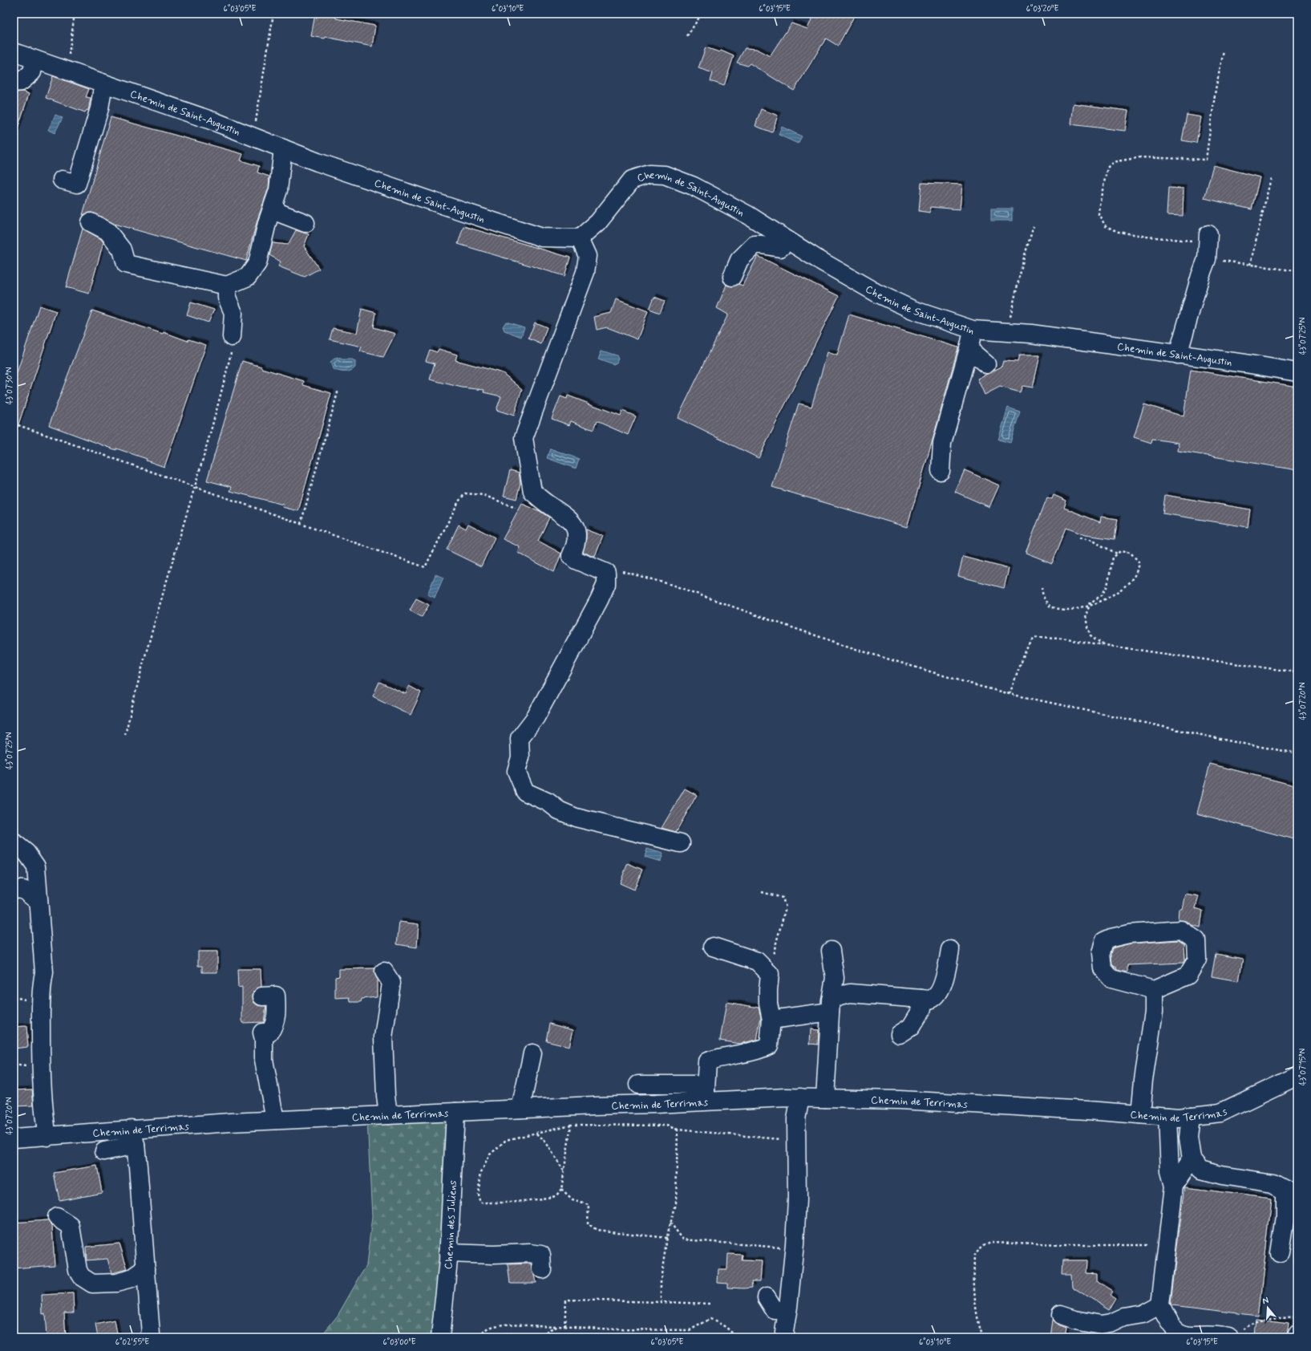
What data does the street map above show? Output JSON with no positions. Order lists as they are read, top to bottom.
{
  "streets": {
    "street": ["Chemin de Saint-Augustin", "Chemin de Terrimas", "Chemin des Juliens"]
  },
  "crossings": [
    ["Chemin de Terrimas", "Chemin des Juliens"]
  ],
  "north": "top",
  "coordinates": [
    "6°03'05\"E",
    "6°03'10\"E",
    "6°03'15\"E",
    "6°03'20\"E",
    "43°07'25\"N",
    "43°07'30\"N",
    "43°07'20\"N",
    "43°07'15\"N",
    "6°02'55\"E",
    "6°03'00\"E"
  ]
}
